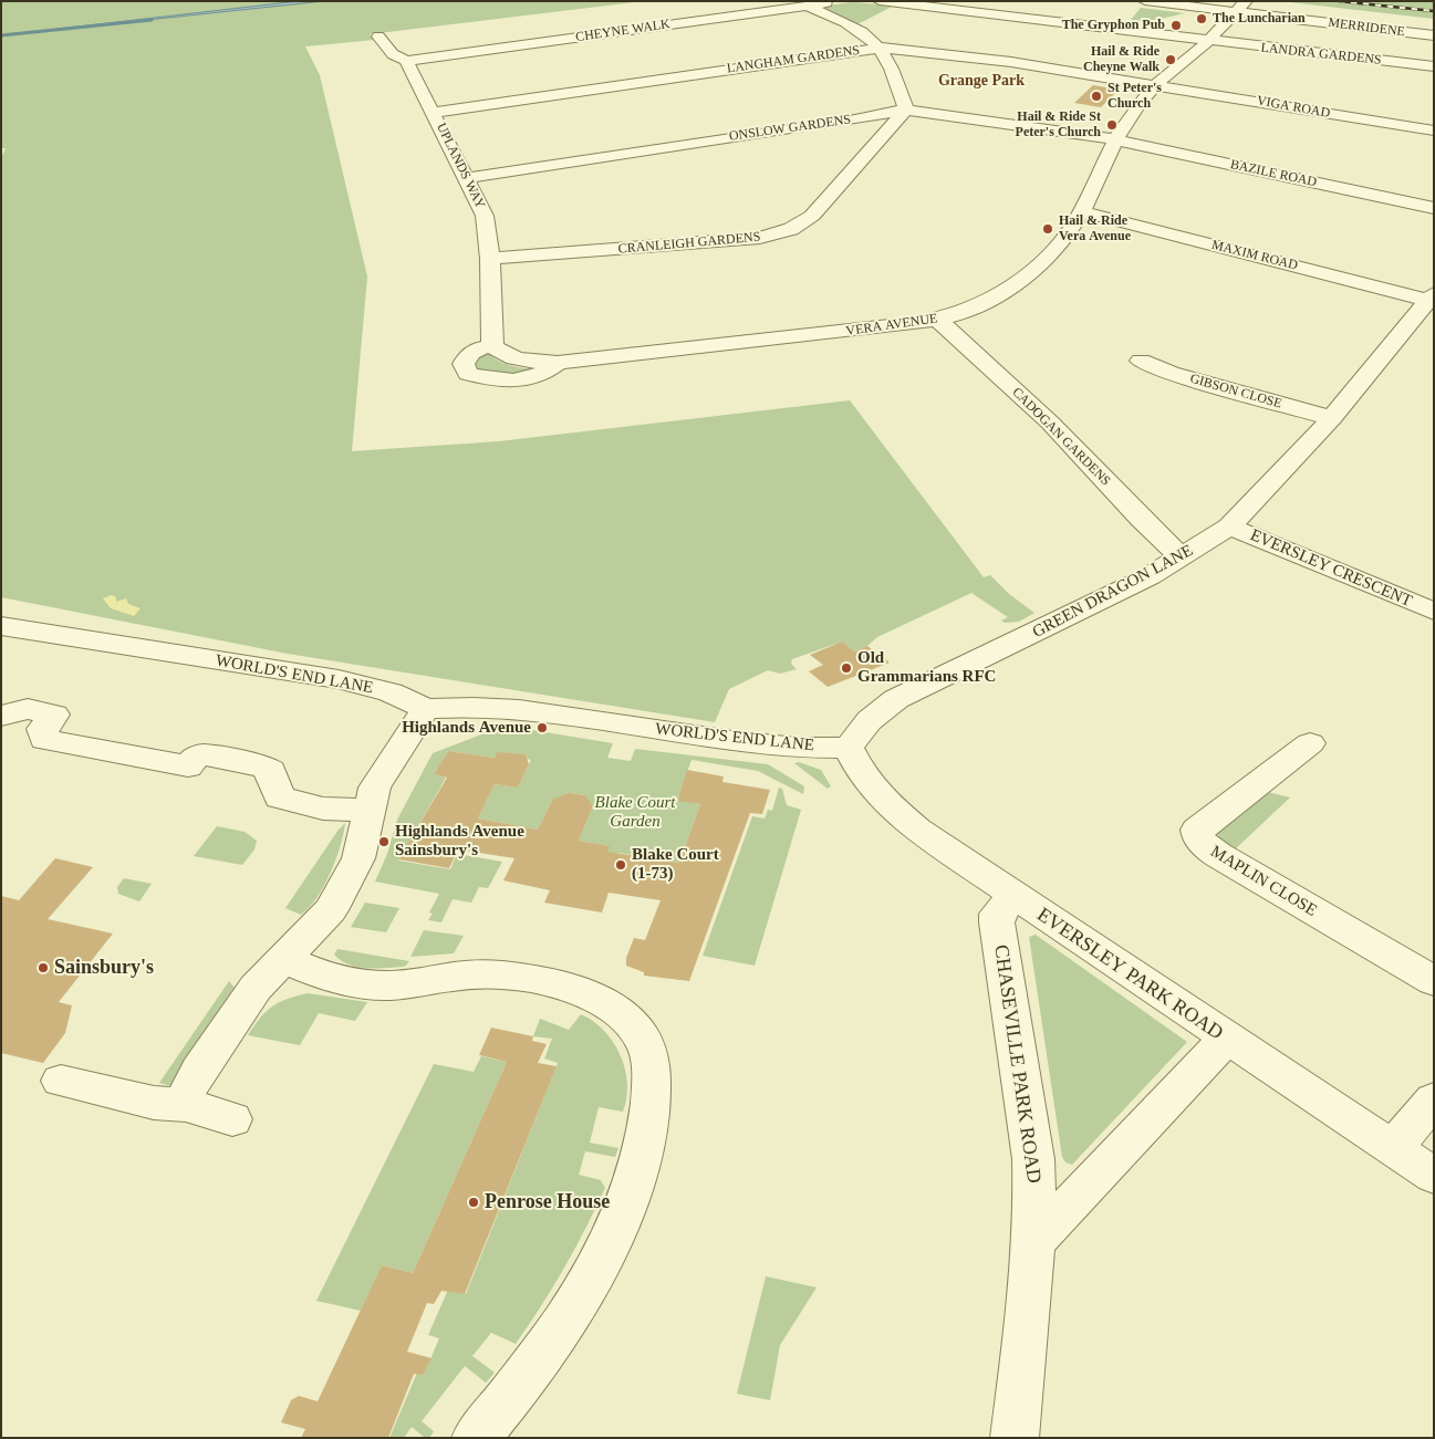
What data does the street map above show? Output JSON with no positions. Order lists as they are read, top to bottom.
{
  "streets": {
    "street": [
      "MERRIDENE",
      "CHEYNE WALK",
      "LANDRA GARDENS",
      "LANGHAM GARDENS",
      "VIGA ROAD",
      "ONSLOW GARDENS",
      "UPLANDS WAY",
      "BAZILE ROAD",
      "CRANLEIGH GARDENS",
      "MAXIM ROAD",
      "VERA AVENUE",
      "GIBSON CLOSE",
      "CADOGAN GARDENS",
      "EVERSLEY CRESCENT",
      "GREEN DRAGON LANE",
      "WORLD'S END LANE",
      "MAPLIN CLOSE",
      "EVERSLEY PARK ROAD",
      "CHASEVILLE PARK ROAD"
    ]
  },
  "crossings": [
    ["MERRIDENE", "VERA AVENUE"],
    ["CHEYNE WALK", "UPLANDS WAY"],
    ["LANDRA GARDENS", "VERA AVENUE"],
    ["LANGHAM GARDENS", "VIGA ROAD"],
    ["LANGHAM GARDENS", "UPLANDS WAY"],
    ["LANGHAM GARDENS", "VERA AVENUE"],
    ["VIGA ROAD", "VERA AVENUE"],
    ["ONSLOW GARDENS", "UPLANDS WAY"],
    ["ONSLOW GARDENS", "BAZILE ROAD"],
    ["ONSLOW GARDENS", "CRANLEIGH GARDENS"],
    ["ONSLOW GARDENS", "VERA AVENUE"],
    ["UPLANDS WAY", "CRANLEIGH GARDENS"],
    ["BAZILE ROAD", "VERA AVENUE"],
    ["MAXIM ROAD", "VERA AVENUE"],
    ["MAXIM ROAD", "GREEN DRAGON LANE"],
    ["VERA AVENUE", "CADOGAN GARDENS"],
    ["GIBSON CLOSE", "GREEN DRAGON LANE"],
    ["CADOGAN GARDENS", "GREEN DRAGON LANE"],
    ["EVERSLEY CRESCENT", "GREEN DRAGON LANE"],
    ["GREEN DRAGON LANE", "WORLD'S END LANE"],
    ["GREEN DRAGON LANE", "EVERSLEY PARK ROAD"],
    ["WORLD'S END LANE", "EVERSLEY PARK ROAD"],
    ["EVERSLEY PARK ROAD", "CHASEVILLE PARK ROAD"]
  ],
  "districts": ["Grange Park"],
  "parks": ["Blake Court Garden"],
  "places": [
    "The Luncharian",
    "The Gryphon Pub",
    "Hail & Ride Cheyne Walk",
    "St Peter's Church",
    "Hail & Ride St Peter's Church",
    "Hail & Ride Vera Avenue",
    "Old Grammarians RFC",
    "Highlands Avenue",
    "Highlands Avenue Sainsbury's",
    "Blake Court (1-73)",
    "Sainsbury's",
    "Penrose House"
  ]
}
